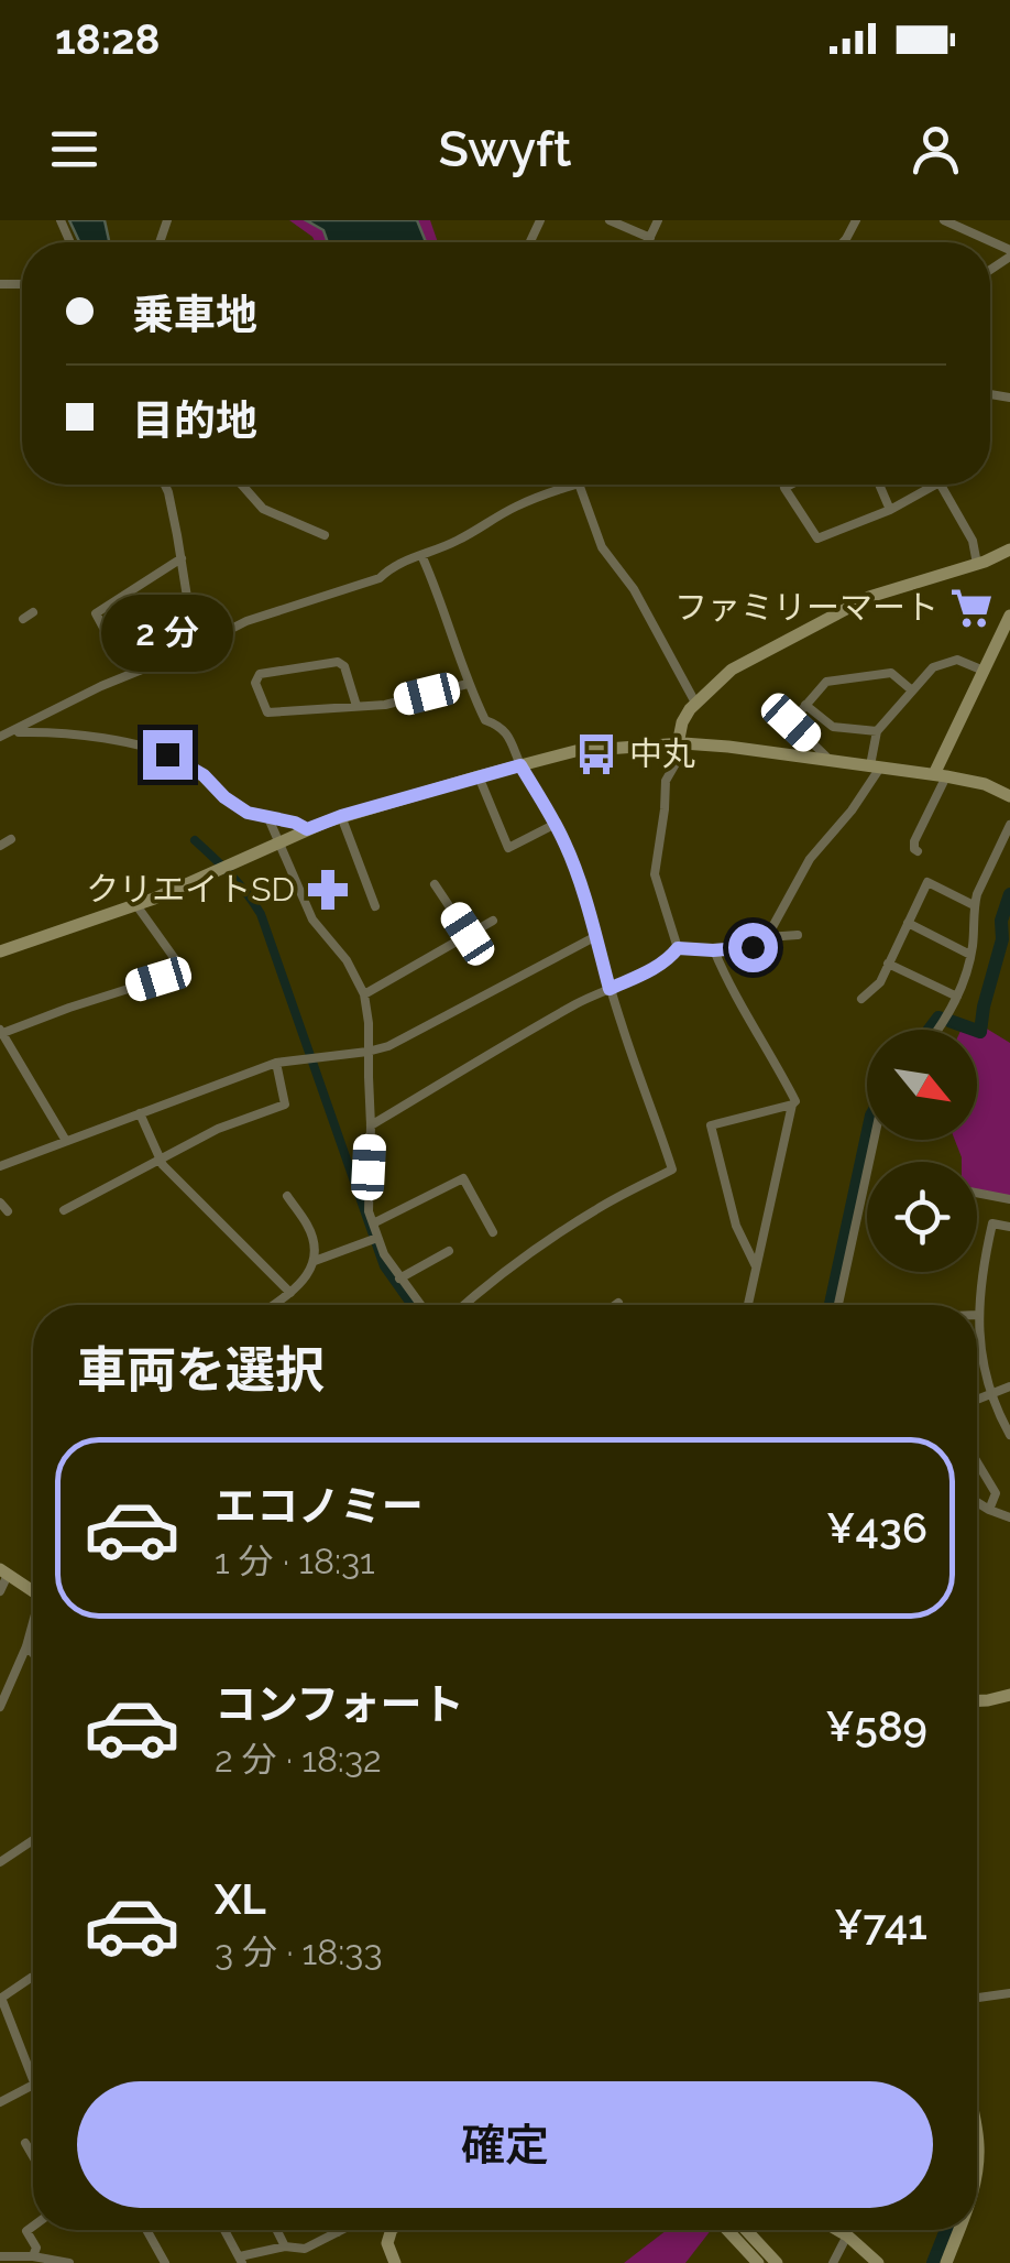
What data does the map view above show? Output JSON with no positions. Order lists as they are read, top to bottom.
{
  "places": {
    "supermarket": ["ファミリーマート"],
    "bus stop": ["中丸"],
    "pharmacy": ["クリエイトSD"]
  },
  "north": "bottom right",
  "page": {
    "status": "18:28",
    "header": "Swyft",
    "banner": ["乗車地", "目的地"],
    "bubble": "2 分",
    "heading": "車両を選択",
    "list": [
      {
        "name": "エコノミー",
        "note": "1 分 · 18:31",
        "value": "¥436"
      },
      {
        "name": "コンフォート",
        "note": "2 分 · 18:32",
        "value": "¥589"
      },
      {
        "name": "XL",
        "note": "3 分 · 18:33",
        "value": "¥741"
      }
    ],
    "buttons": "確定"
  }
}
